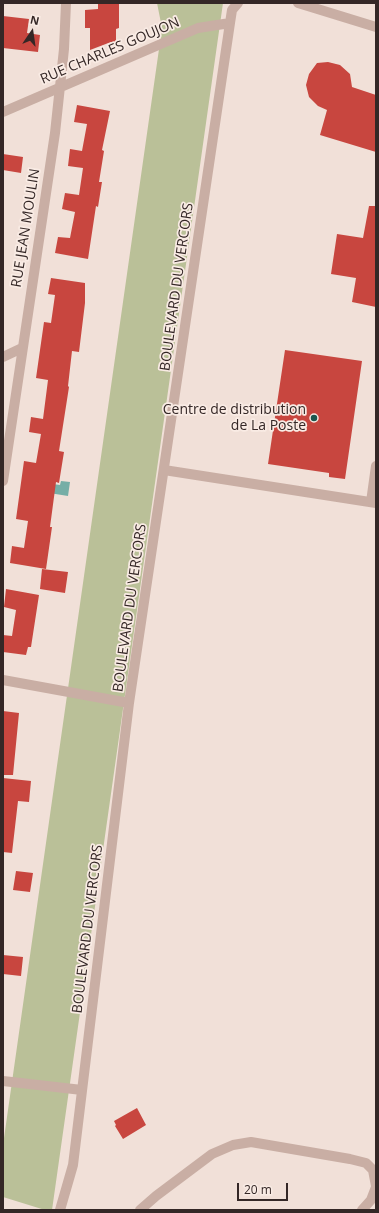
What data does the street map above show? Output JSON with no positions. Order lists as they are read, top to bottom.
{
  "streets": {
    "street": ["RUE CHARLES GOUJON", "RUE JEAN MOULIN", "BOULEVARD DU VERCORS"]
  },
  "crossings": [
    ["RUE CHARLES GOUJON", "RUE JEAN MOULIN"],
    ["RUE CHARLES GOUJON", "BOULEVARD DU VERCORS"]
  ],
  "places": ["Centre de distribution de La Poste"],
  "scale_bar": "20 m",
  "north": "top"
}
